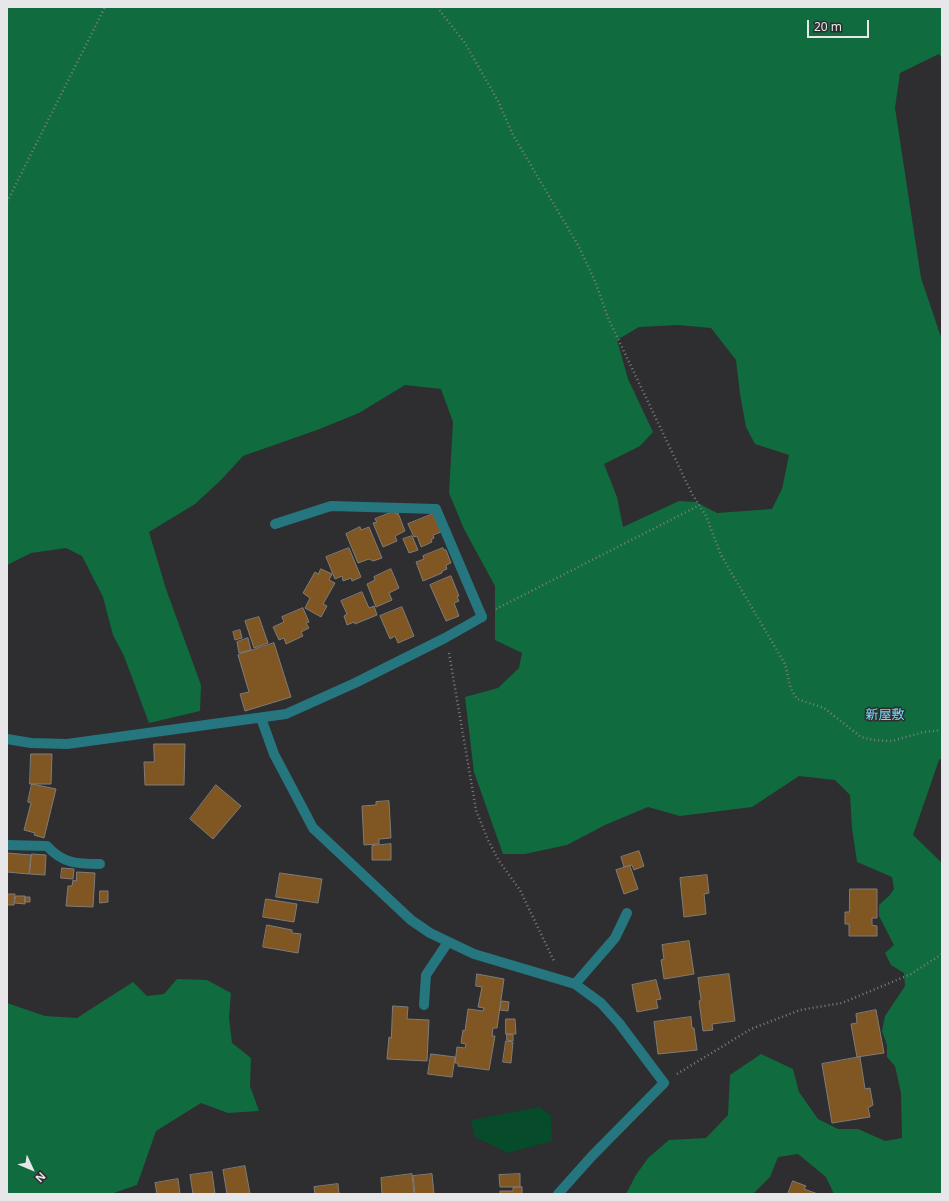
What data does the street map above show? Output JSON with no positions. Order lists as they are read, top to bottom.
{
  "districts": ["新屋敷"],
  "scale_bar": "20 m",
  "north": "bottom right"
}
